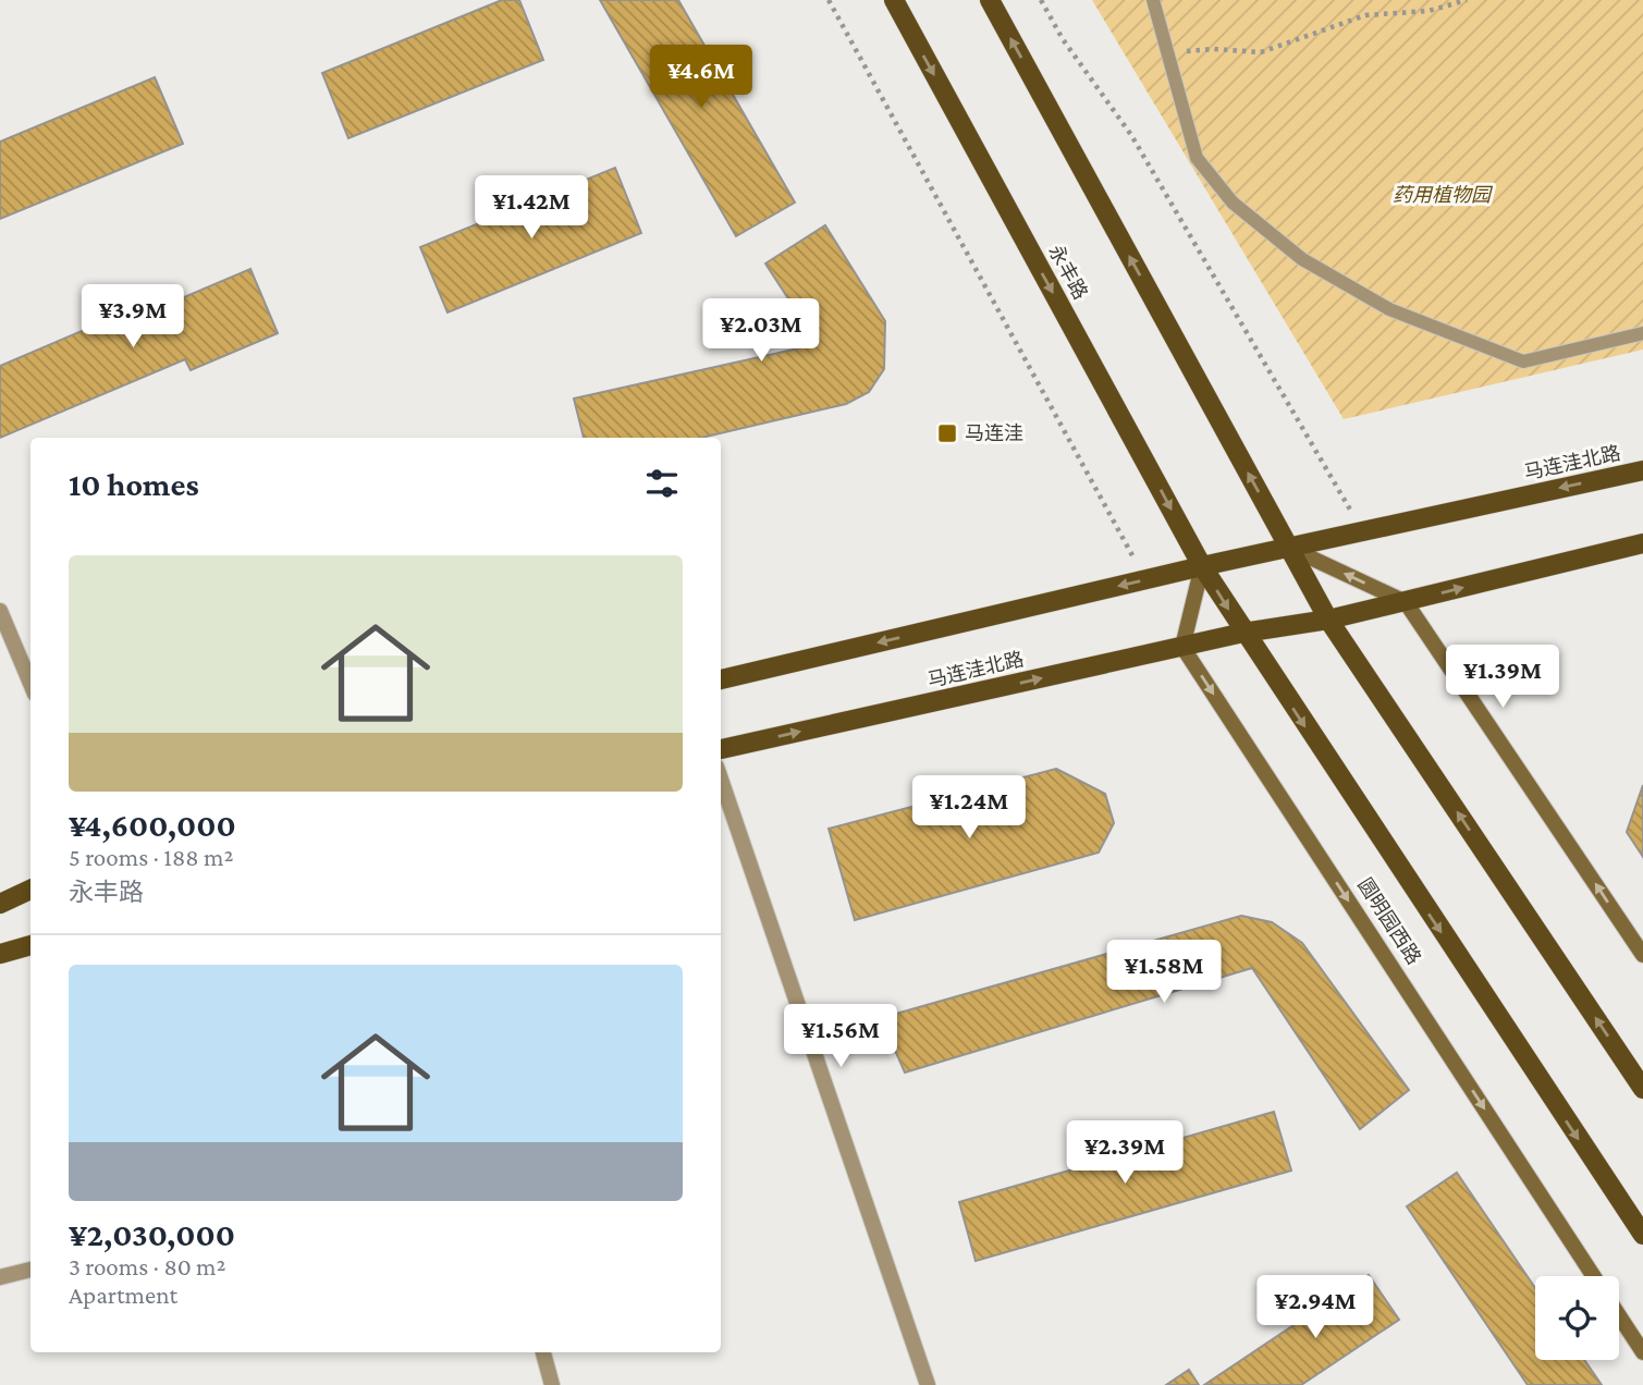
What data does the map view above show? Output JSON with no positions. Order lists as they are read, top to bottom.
{
  "streets": {
    "main road": ["永丰路", "马连洼北路", "圆明园西路"]
  },
  "crossings": [
    ["永丰路", "马连洼北路"],
    ["永丰路", "圆明园西路"],
    ["马连洼北路", "圆明园西路"]
  ],
  "parks": ["药用植物园"],
  "places": {
    "transit": ["马连洼"]
  },
  "page": {
    "price": [
      "¥4.6M",
      "¥1.42M",
      "¥3.9M",
      "¥2.03M",
      "¥1.39M",
      "¥1.24M",
      "¥1.58M",
      "¥1.56M",
      "¥2.39M",
      "¥2.94M"
    ],
    "heading": "10 homes",
    "list": [
      {
        "name": "¥4,600,000",
        "note": "5 rooms · 188 m² · 永丰路"
      },
      {
        "name": "¥2,030,000",
        "note": "3 rooms · 80 m² · Apartment"
      }
    ]
  }
}
